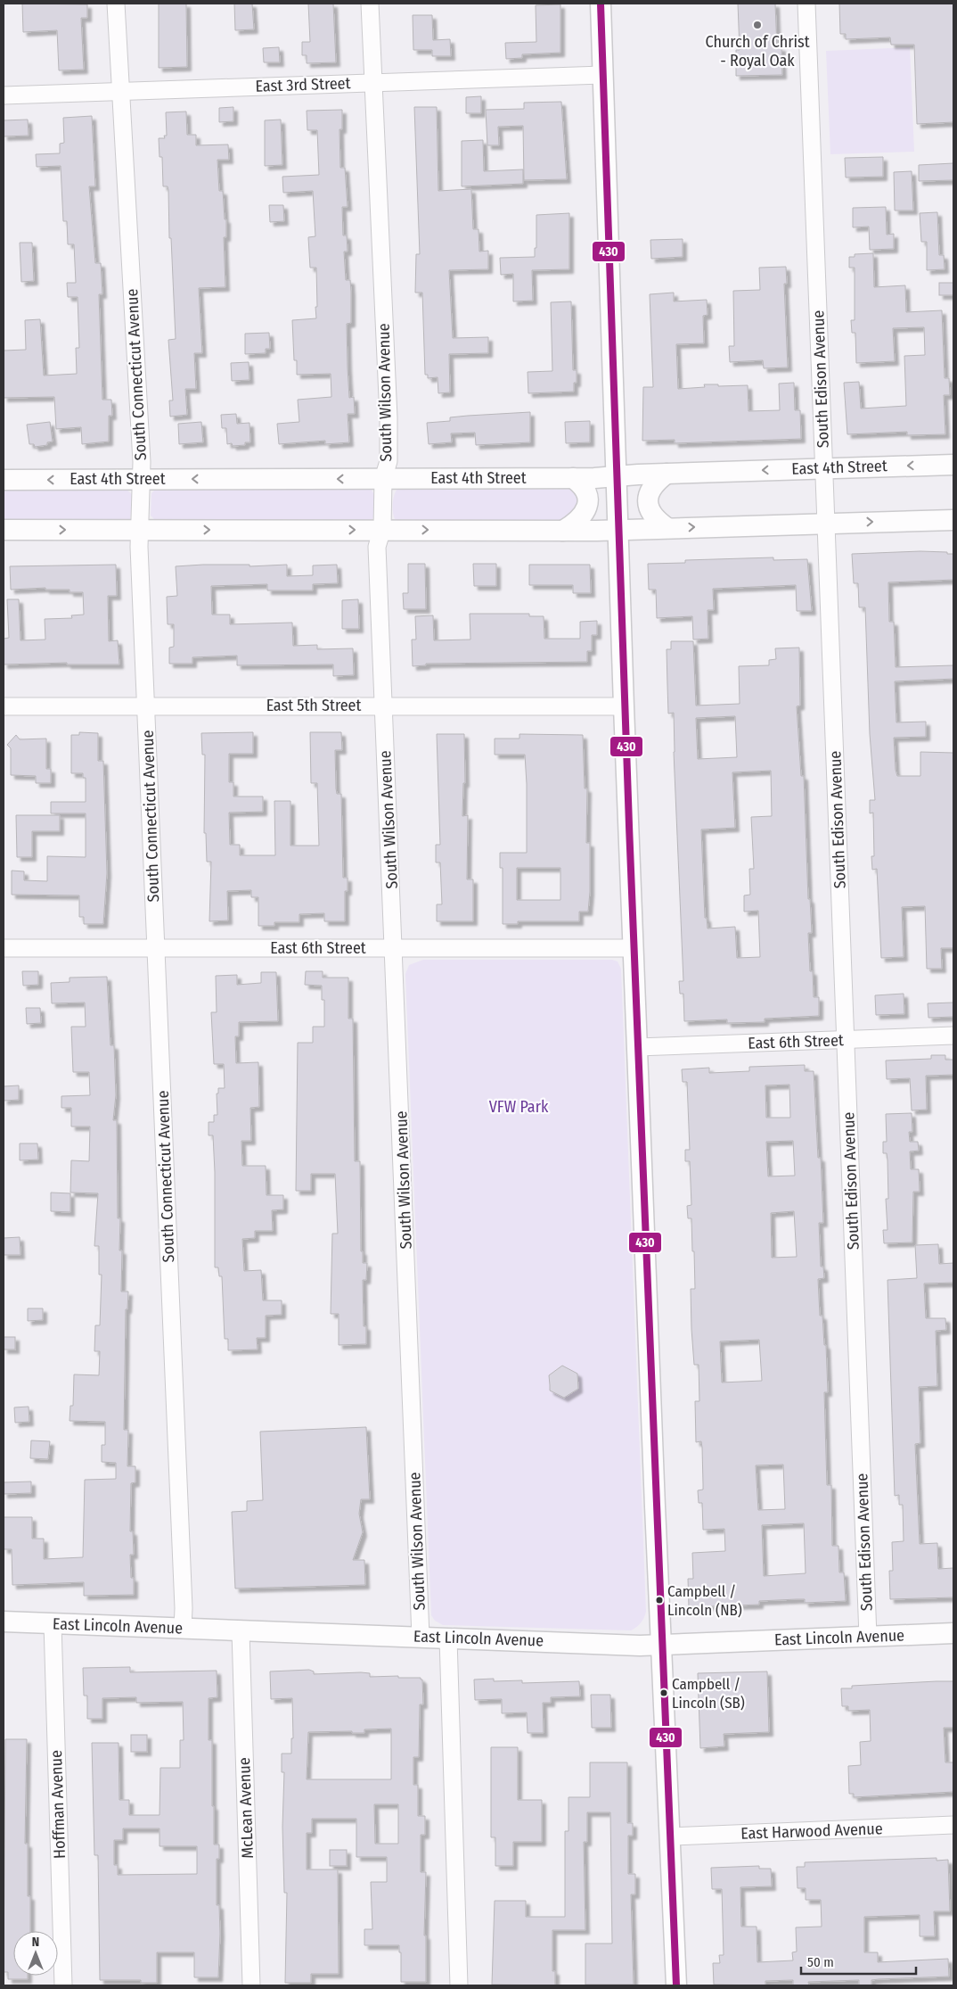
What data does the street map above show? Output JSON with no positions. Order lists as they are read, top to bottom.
{
  "streets": {
    "street": [
      "East 3rd Street",
      "South Connecticut Avenue",
      "South Edison Avenue",
      "South Wilson Avenue",
      "East 4th Street",
      "East 5th Street",
      "East 6th Street",
      "East Lincoln Avenue",
      "Hoffman Avenue",
      "McLean Avenue",
      "East Harwood Avenue"
    ]
  },
  "crossings": [
    ["East 3rd Street", "South Connecticut Avenue"],
    ["East 3rd Street", "South Wilson Avenue"],
    ["South Connecticut Avenue", "East 4th Street"],
    ["South Connecticut Avenue", "East 5th Street"],
    ["South Connecticut Avenue", "East 6th Street"],
    ["South Connecticut Avenue", "East Lincoln Avenue"],
    ["South Edison Avenue", "East 4th Street"],
    ["South Edison Avenue", "East 6th Street"],
    ["South Edison Avenue", "East Lincoln Avenue"],
    ["South Wilson Avenue", "East 4th Street"],
    ["South Wilson Avenue", "East 5th Street"],
    ["South Wilson Avenue", "East 6th Street"],
    ["South Wilson Avenue", "East Lincoln Avenue"],
    ["East Lincoln Avenue", "Hoffman Avenue"],
    ["East Lincoln Avenue", "McLean Avenue"]
  ],
  "parks": ["VFW Park"],
  "places": ["Church of Christ - Royal Oak", "Campbell / Lincoln (NB)", "Campbell / Lincoln (SB)"],
  "lines": ["transit line 430"],
  "scale_bar": "50 m",
  "north": "top"
}
